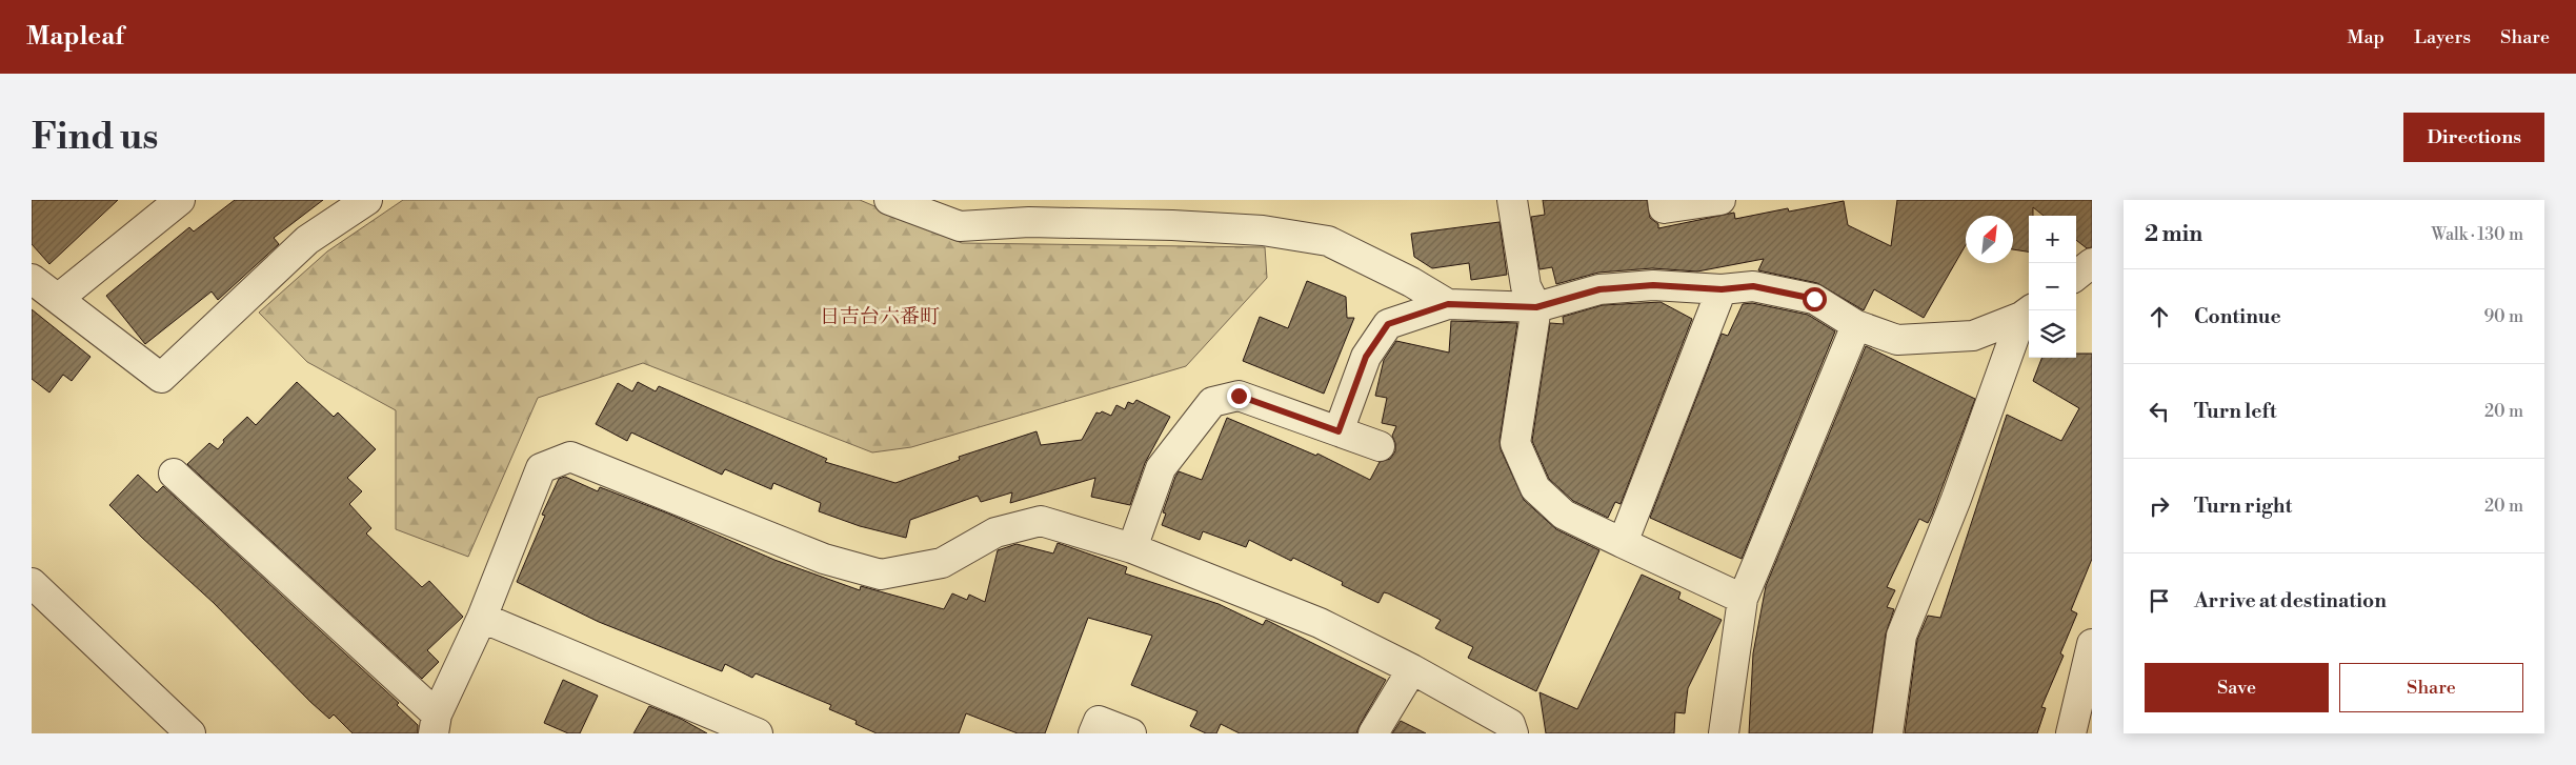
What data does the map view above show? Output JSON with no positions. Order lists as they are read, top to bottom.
{
  "districts": ["日吉台六番町"],
  "north": "top right",
  "page": {
    "header": "Mapleaf",
    "nav": ["Map", "Layers", "Share"],
    "buttons": [
      "Directions",
      ["Save", "Share"]
    ],
    "title": "Find us",
    "heading": ["2 min", "Walk · 130 m"],
    "map_buttons": ["+", "−"],
    "list": [
      ["Continue", "90 m"],
      ["Turn left", "20 m"],
      ["Turn right", "20 m"],
      "Arrive at destination"
    ]
  }
}
